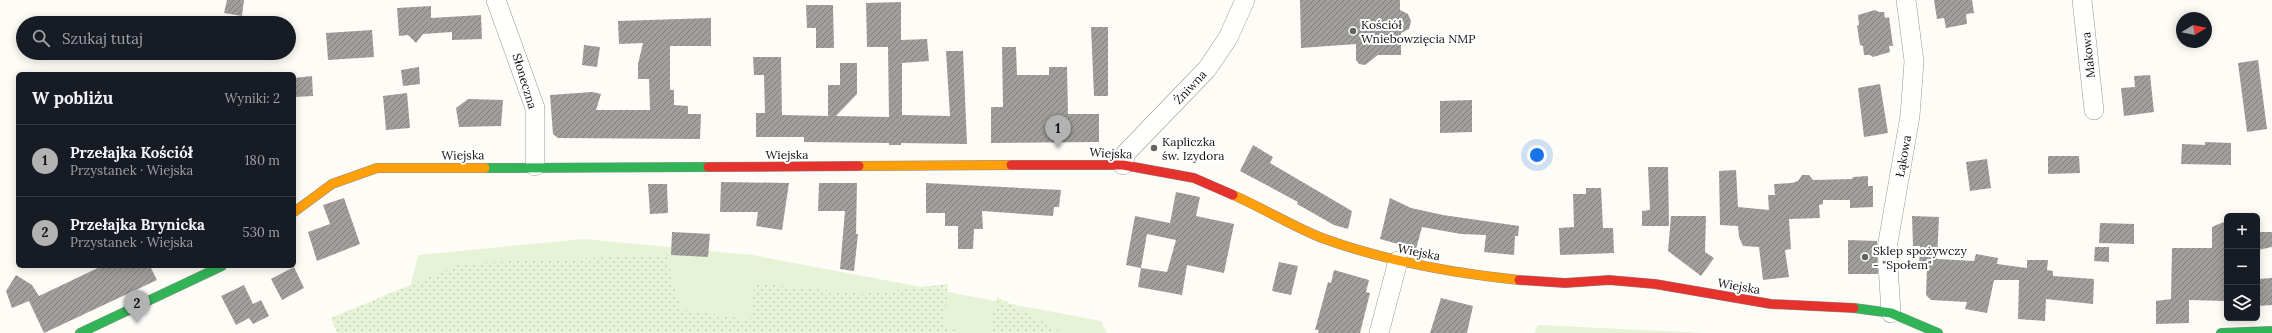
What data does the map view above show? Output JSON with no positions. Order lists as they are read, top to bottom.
{
  "streets": {
    "street": [
      "Makowa",
      "Słoneczna",
      "Żniwna",
      "Wiejska",
      "Łąkowa"
    ]
  },
  "crossings": [
    ["Słoneczna", "Wiejska"],
    ["Żniwna", "Wiejska"],
    ["Wiejska", "Łąkowa"]
  ],
  "places": ["Kościół Wniebowzięcia NMP", "Kapliczka św. Izydora", "Sklep spożywczy - \"Społem\""],
  "north": "right",
  "page": {
    "search": "Szukaj tutaj",
    "heading": ["W pobliżu", "Wyniki: 2"],
    "pins": ["1", "2"],
    "list": [
      {
        "mark": "1",
        "name": "Przełajka Kościół",
        "note": "Przystanek · Wiejska",
        "value": "180 m"
      },
      {
        "mark": "2",
        "name": "Przełajka Brynicka",
        "note": "Przystanek · Wiejska",
        "value": "530 m"
      }
    ],
    "map_buttons": ["+", "−"]
  }
}
